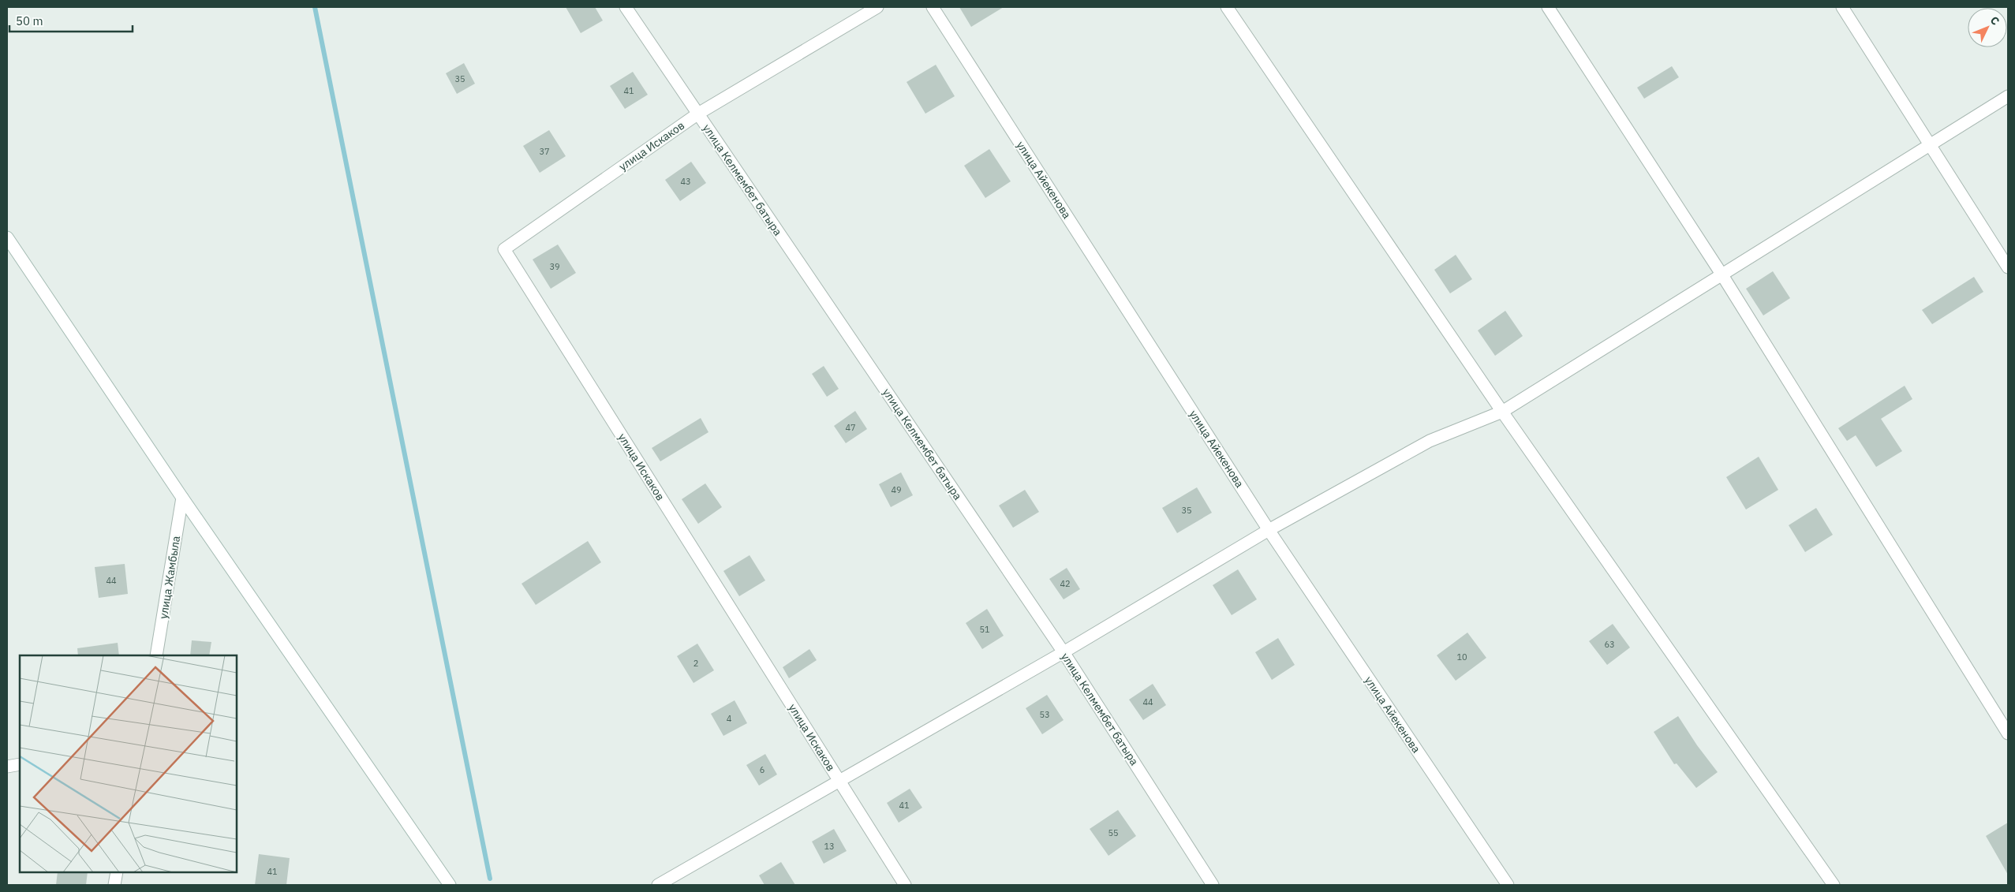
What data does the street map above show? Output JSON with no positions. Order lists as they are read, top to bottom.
{
  "streets": {
    "street": [
      "улица Искаков",
      "улица Келмембет батыра",
      "улица Айекенова",
      "улица Жамбыла"
    ]
  },
  "crossings": [
    ["улица Искаков", "улица Келмембет батыра"]
  ],
  "house_numbers": [
    "35",
    "41",
    "37",
    "43",
    "39",
    "47",
    "49",
    "35",
    "44",
    "42",
    "51",
    "63",
    "10",
    "2",
    "44",
    "53",
    "4",
    "6",
    "41",
    "55",
    "13",
    "41"
  ],
  "scale_bar": "50 m",
  "north": "top right"
}
